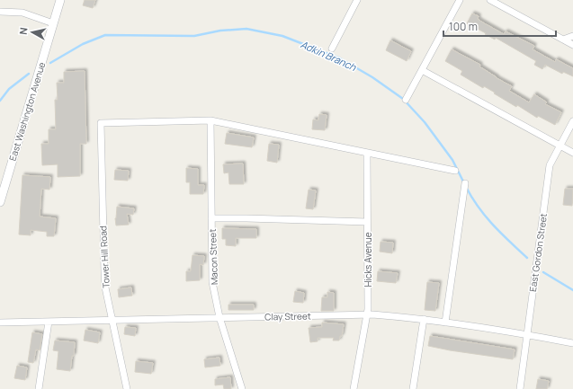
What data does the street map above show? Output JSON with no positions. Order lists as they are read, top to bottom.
{
  "streets": {
    "street": [
      "East Washington Avenue",
      "East Gordon Street",
      "Tower Hill Road",
      "Macon Street",
      "Hicks Avenue",
      "Clay Street"
    ]
  },
  "crossings": [
    ["East Gordon Street", "Clay Street"],
    ["Tower Hill Road", "Macon Street"],
    ["Tower Hill Road", "Clay Street"],
    ["Macon Street", "Clay Street"],
    ["Hicks Avenue", "Clay Street"]
  ],
  "water": ["Adkin Branch"],
  "scale_bar": "100 m",
  "north": "left"
}
